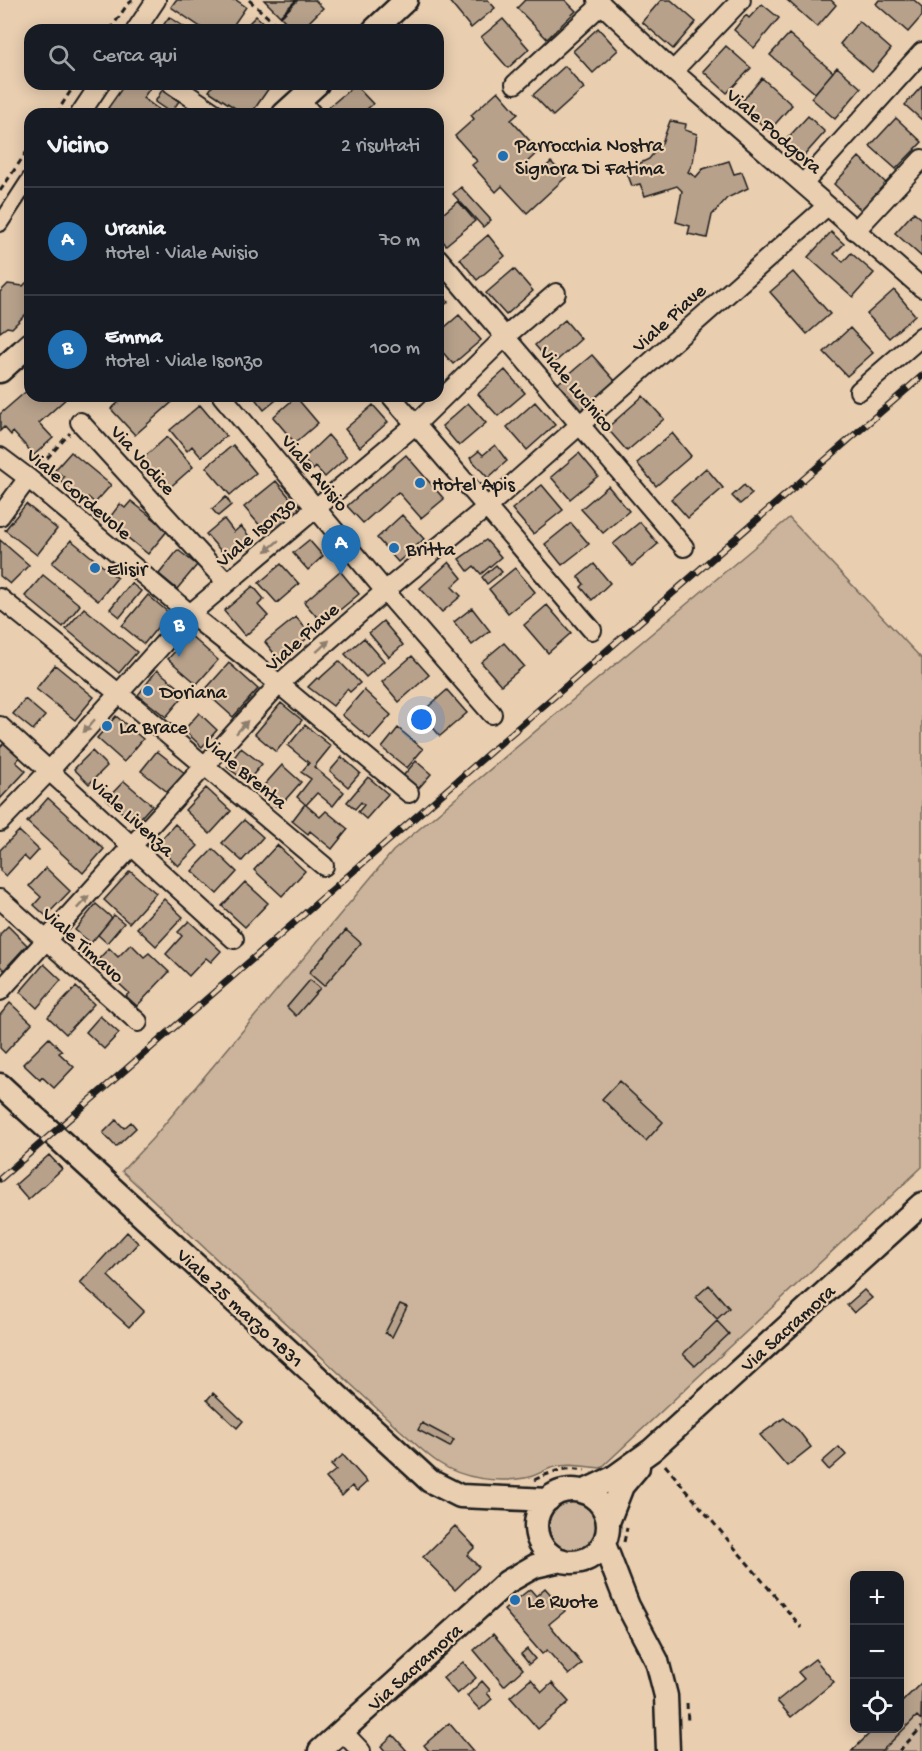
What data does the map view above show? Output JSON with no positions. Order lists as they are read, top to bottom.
{
  "streets": {
    "street": [
      "Viale Podgora",
      "Viale Piave",
      "Viale Lucinico",
      "Via Vodice",
      "Viale Avisio",
      "Viale Cordevole",
      "Viale Isonzo",
      "Viale Brenta",
      "Viale Livenza",
      "Viale Timavo",
      "Viale 25 marzo 1831",
      "Via Sacramora"
    ]
  },
  "crossings": [
    ["Viale Podgora", "Viale Piave"],
    ["Viale Piave", "Viale Lucinico"],
    ["Viale Piave", "Viale Avisio"],
    ["Viale Piave", "Viale Cordevole"],
    ["Viale Piave", "Viale Brenta"],
    ["Viale Piave", "Viale Livenza"],
    ["Viale Piave", "Viale Timavo"],
    ["Viale Lucinico", "Viale Isonzo"],
    ["Via Vodice", "Viale Isonzo"],
    ["Viale Avisio", "Viale Isonzo"],
    ["Viale Cordevole", "Viale Isonzo"],
    ["Viale Isonzo", "Viale Brenta"],
    ["Viale Isonzo", "Viale Livenza"],
    ["Viale 25 marzo 1831", "Via Sacramora"]
  ],
  "places": [
    "Parrocchia Nostra Signora Di Fatima",
    "Hotel Apis",
    "Britta",
    "Elisir",
    "Doriana",
    "La Brace",
    "Le Ruote"
  ],
  "page": {
    "search": "Cerca qui",
    "heading": ["Vicino", "2 risultati"],
    "list": [
      {
        "mark": "A",
        "name": "Urania",
        "note": "Hotel · Viale Avisio",
        "value": "70 m"
      },
      {
        "mark": "B",
        "name": "Emma",
        "note": "Hotel · Viale Isonzo",
        "value": "100 m"
      }
    ],
    "pins": ["A", "B"],
    "map_buttons": ["+", "−"]
  }
}
